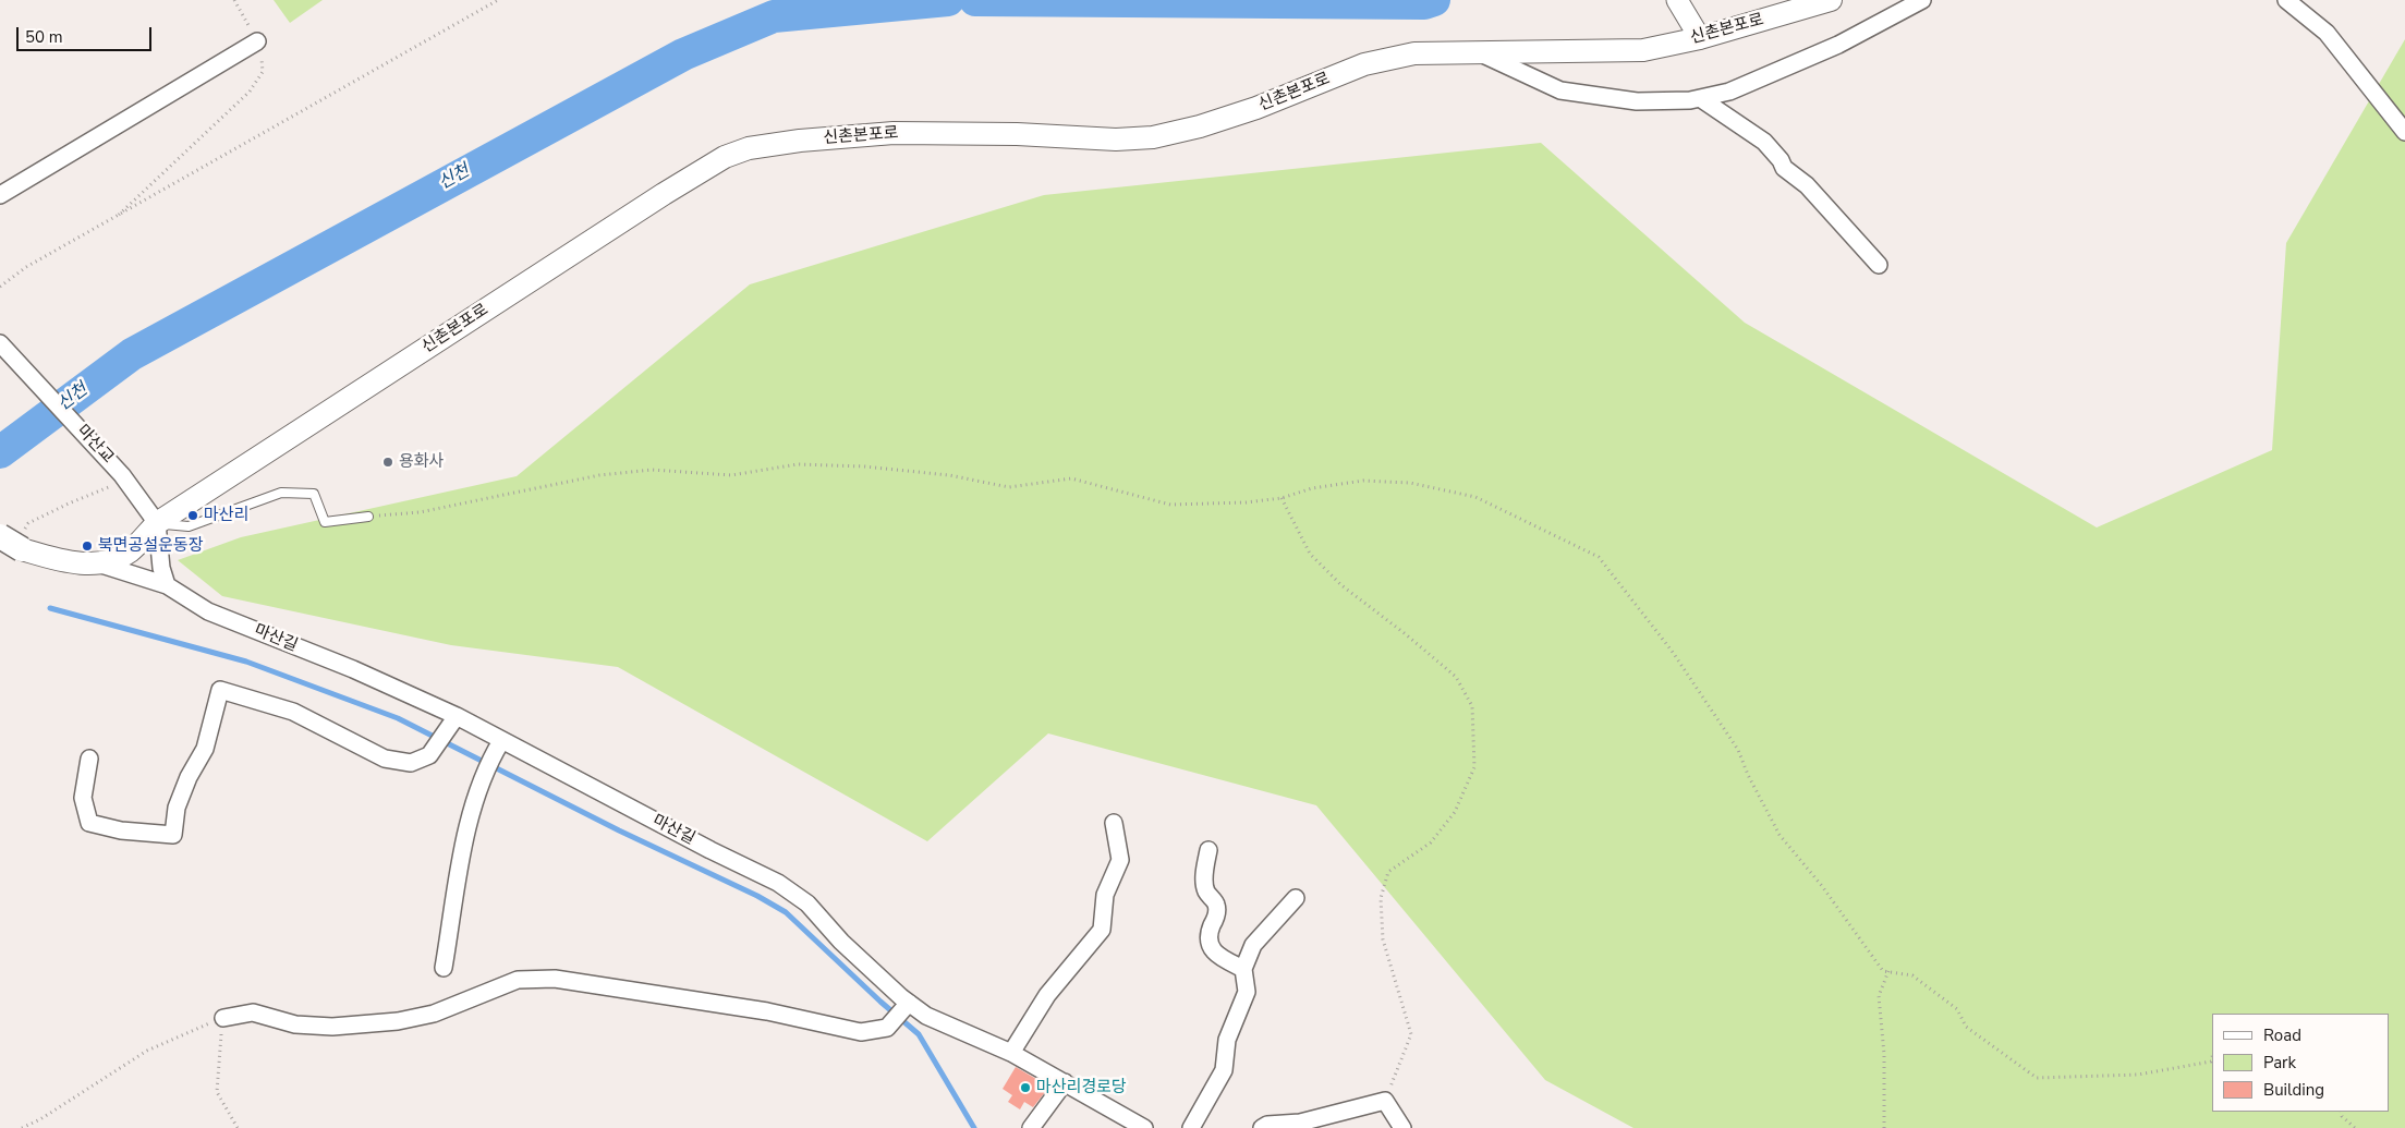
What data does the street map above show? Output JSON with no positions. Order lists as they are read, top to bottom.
{
  "streets": {
    "main road": ["신촌본포로"],
    "street": ["마산교", "마산길"]
  },
  "crossings": [
    ["신촌본포로", "마산교"],
    ["신촌본포로", "마산길"]
  ],
  "water": ["신천"],
  "places": [
    "용화사",
    "마산리",
    "북면공설운동장",
    "마산리경로당"
  ],
  "legend": ["Road", "Park", "Building"],
  "scale_bar": "50 m"
}
